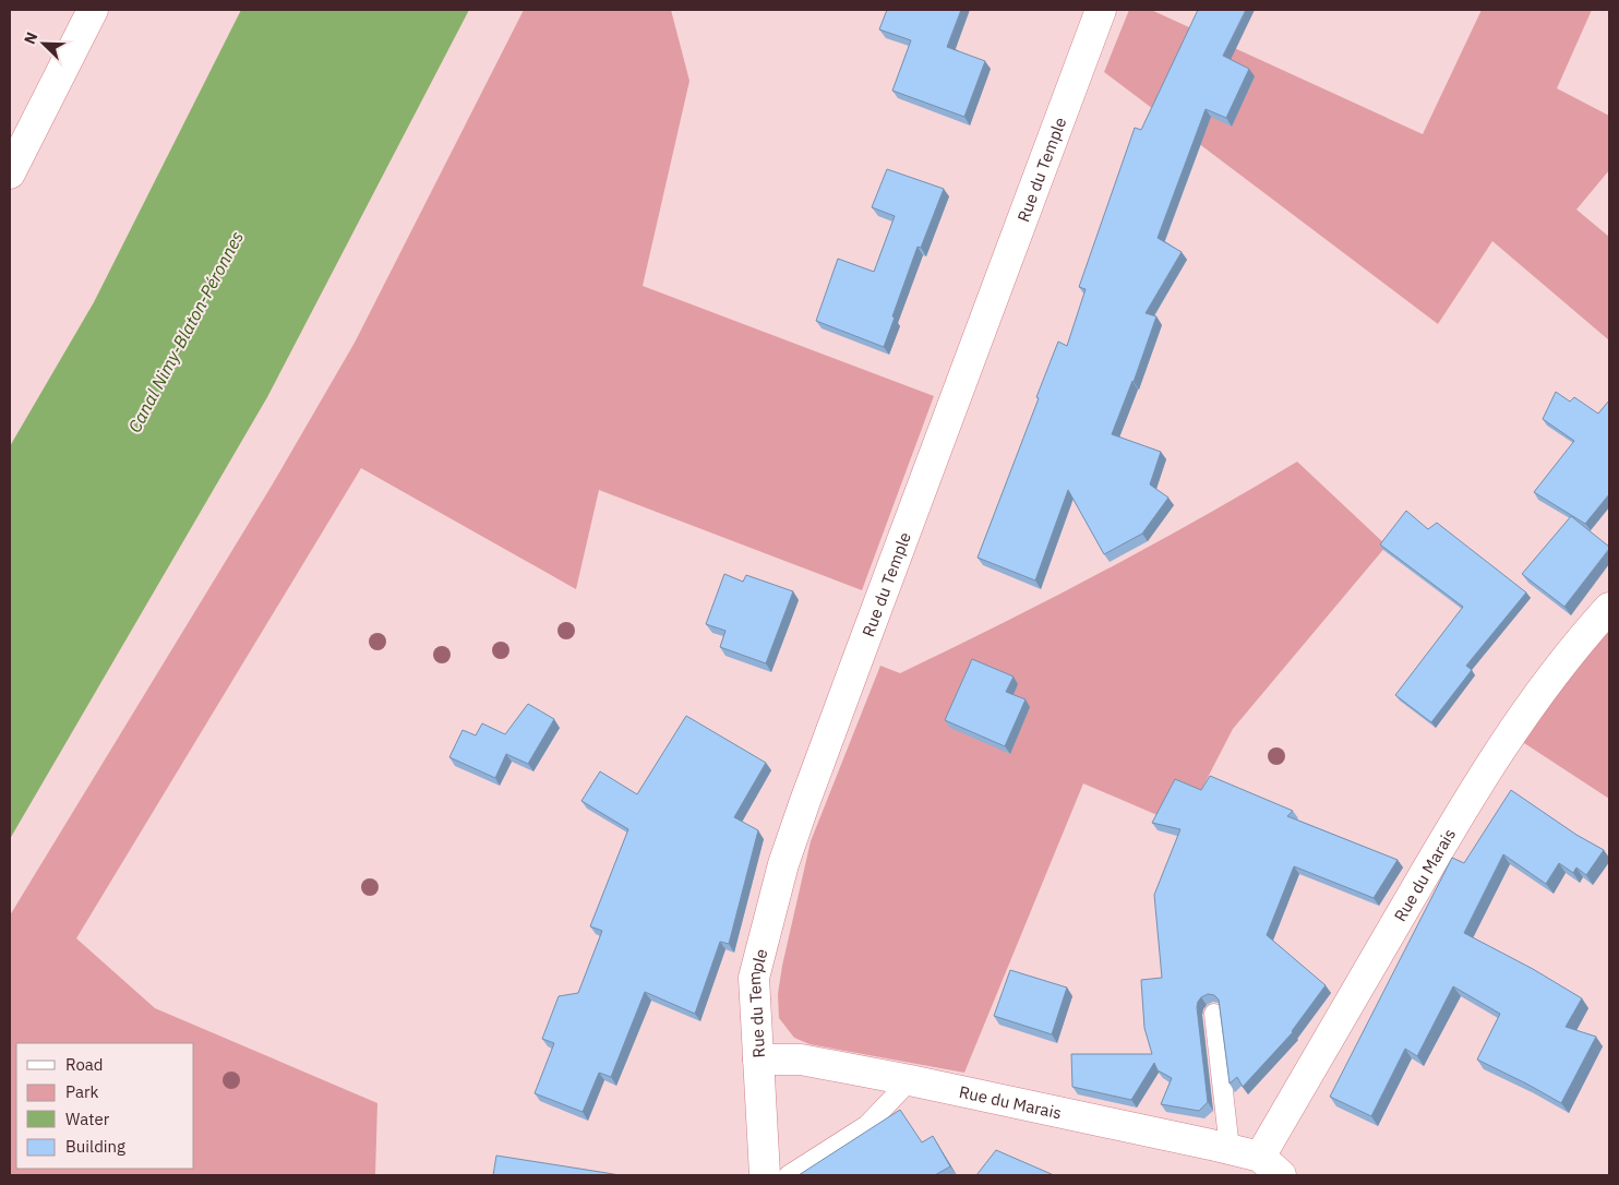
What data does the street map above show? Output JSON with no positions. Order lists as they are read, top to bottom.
{
  "streets": {
    "street": ["Rue du Temple", "Rue du Marais"]
  },
  "crossings": [
    ["Rue du Temple", "Rue du Marais"]
  ],
  "water": ["Canal Nimy-Blaton-Péronnes"],
  "legend": [
    "Road",
    "Park",
    "Water",
    "Building"
  ],
  "north": "top left"
}
